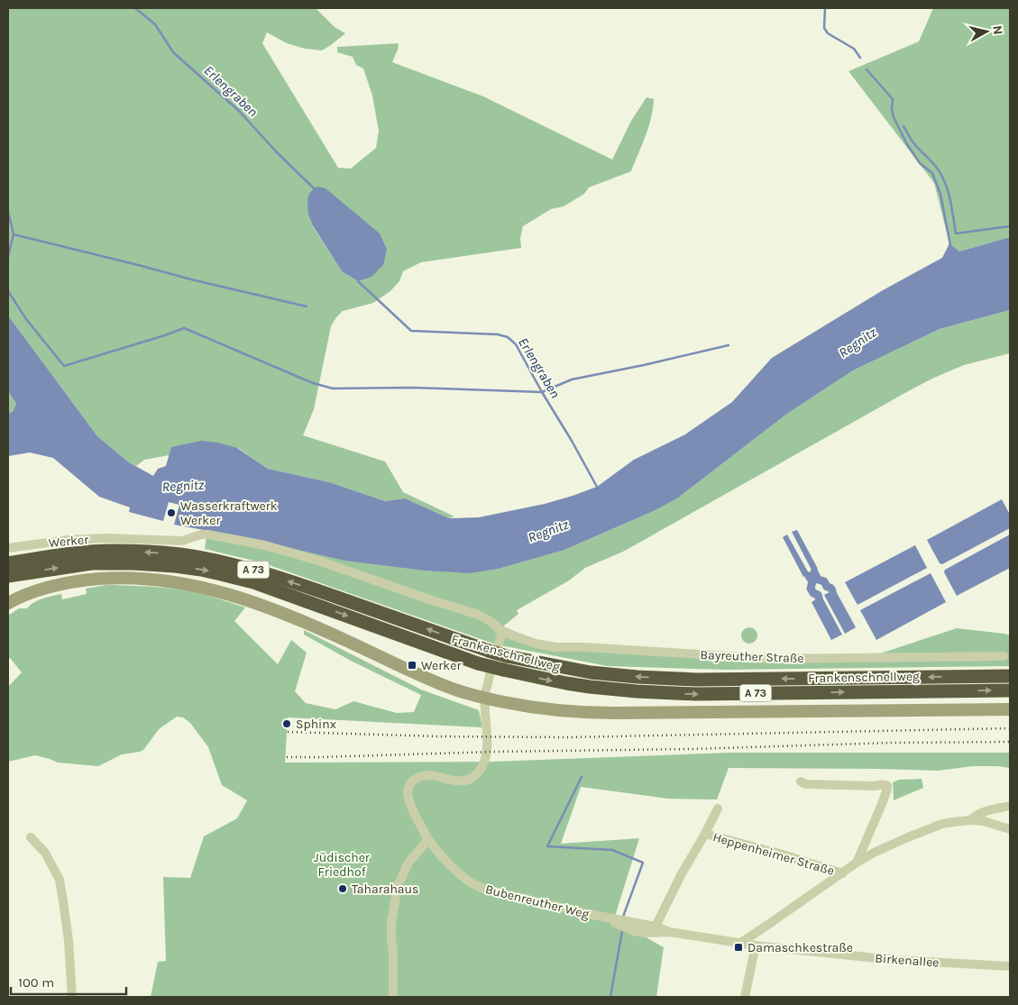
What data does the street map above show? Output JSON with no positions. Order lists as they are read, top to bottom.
{
  "streets": {
    "highway": ["A 73", "Frankenschnellweg"],
    "street": [
      "Werker",
      "Bayreuther Straße",
      "Heppenheimer Straße",
      "Bubenreuther Weg",
      "Birkenallee"
    ]
  },
  "crossings": [
    ["Werker", "Bayreuther Straße"],
    ["Heppenheimer Straße", "Birkenallee"],
    ["Bubenreuther Weg", "Birkenallee"]
  ],
  "water": ["Erlengraben", "Regnitz"],
  "parks": ["Jüdischer Friedhof"],
  "places": {
    "other": ["Wasserkraftwerk Werker", "Sphinx", "Taharahaus"],
    "transit": ["Werker", "Damaschkestraße"]
  },
  "scale_bar": "100 m",
  "north": "right"
}
